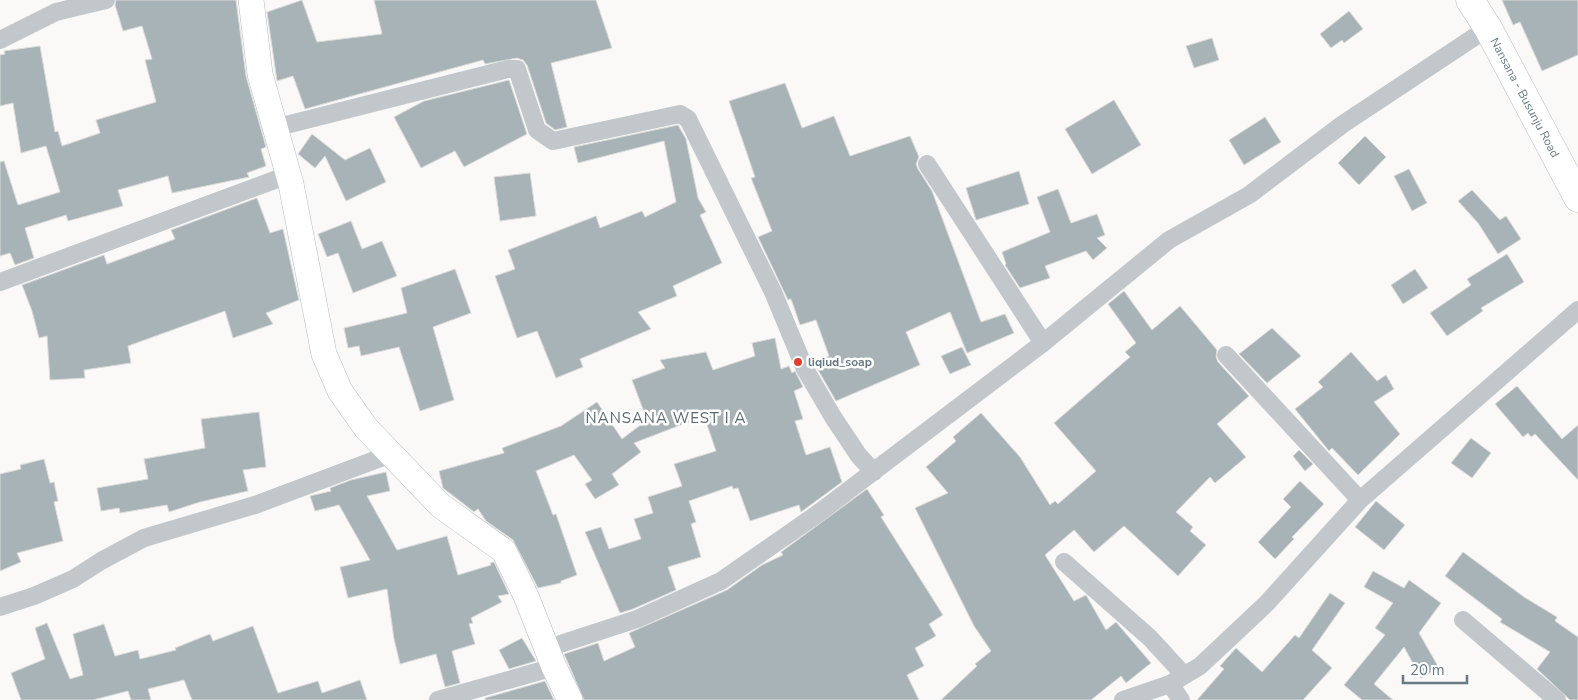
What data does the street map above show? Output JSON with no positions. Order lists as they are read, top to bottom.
{
  "streets": {
    "main road": ["Nansana - Busunju Road"]
  },
  "districts": ["NANSANA WEST I A"],
  "places": ["liqiud_soap"],
  "scale_bar": "20 m"
}
